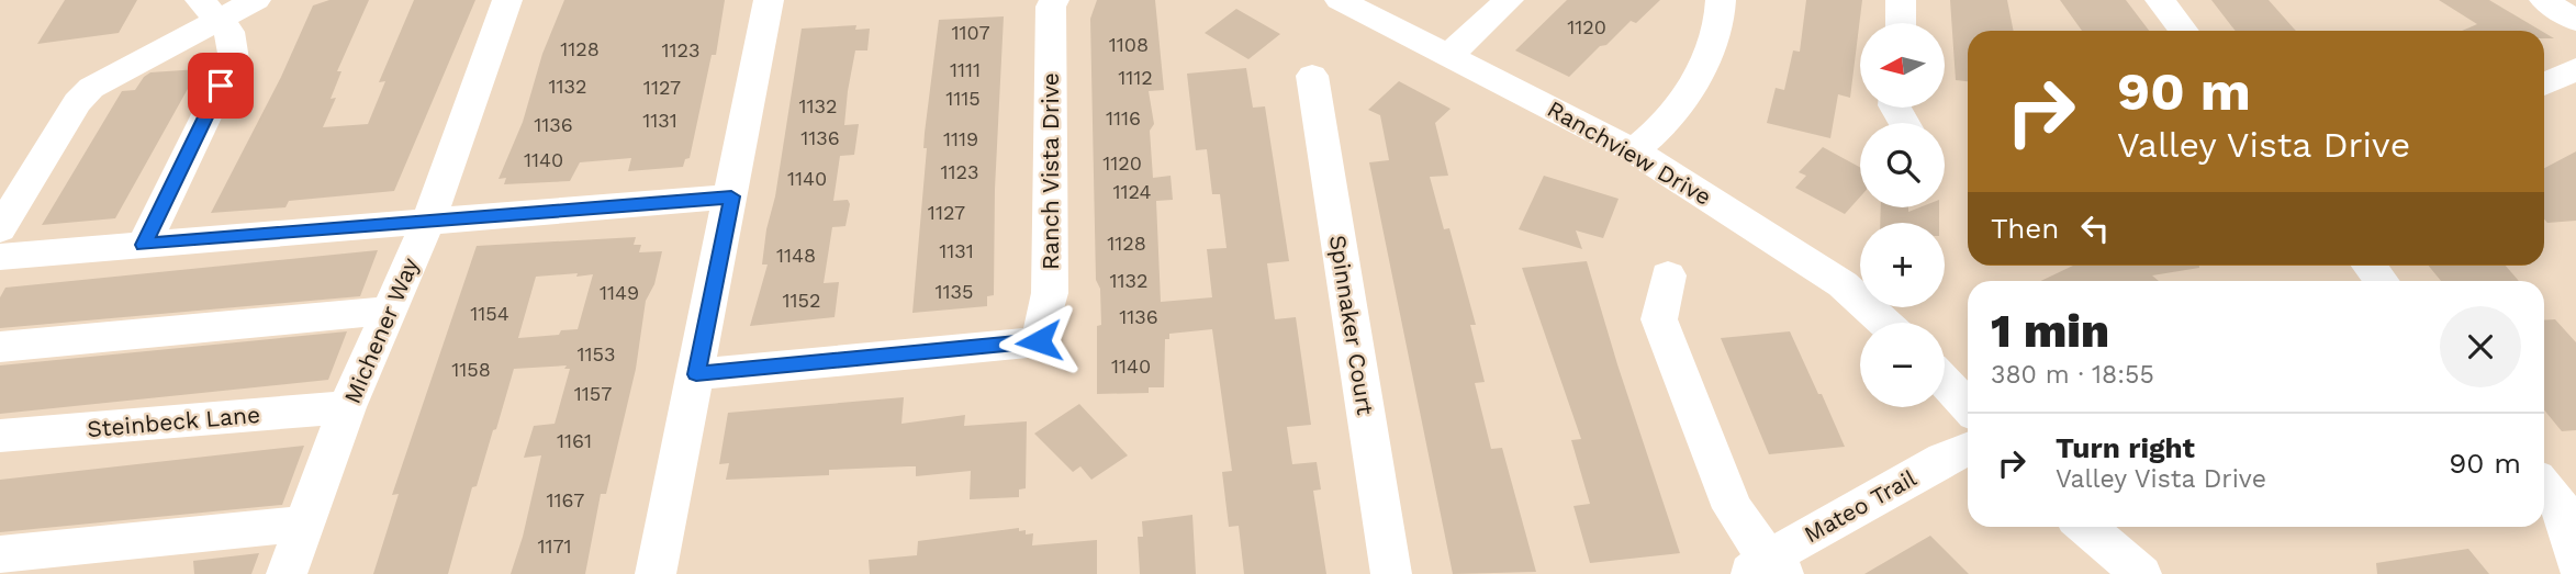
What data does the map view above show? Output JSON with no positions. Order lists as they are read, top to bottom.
{
  "streets": {
    "street": [
      "Ranchview Drive",
      "Ranch Vista Drive",
      "Spinnaker Court",
      "Michener Way",
      "Steinbeck Lane",
      "Mateo Trail"
    ]
  },
  "crossings": [
    ["Michener Way", "Steinbeck Lane"]
  ],
  "house_numbers": [
    "1120",
    "1107",
    "1108",
    "1128",
    "1123",
    "1111",
    "1112",
    "1132",
    "1127",
    "1115",
    "1132",
    "1116",
    "1131",
    "1136",
    "1136",
    "1119",
    "1140",
    "1120",
    "1123",
    "1140",
    "1124",
    "1127",
    "1128",
    "1131",
    "1148",
    "1132",
    "1135",
    "1149",
    "1152",
    "1154",
    "1136",
    "1153",
    "1140",
    "1158",
    "1157",
    "1161",
    "1167",
    "1171"
  ],
  "north": "left",
  "page": {
    "map_buttons": ["+", "−"],
    "turn": ["90 m", "Valley Vista Drive"],
    "then": "Then",
    "heading": ["1 min", "380 m · 18:55"],
    "list": [
      {
        "name": "Turn right",
        "note": "Valley Vista Drive",
        "value": "90 m"
      }
    ]
  }
}
